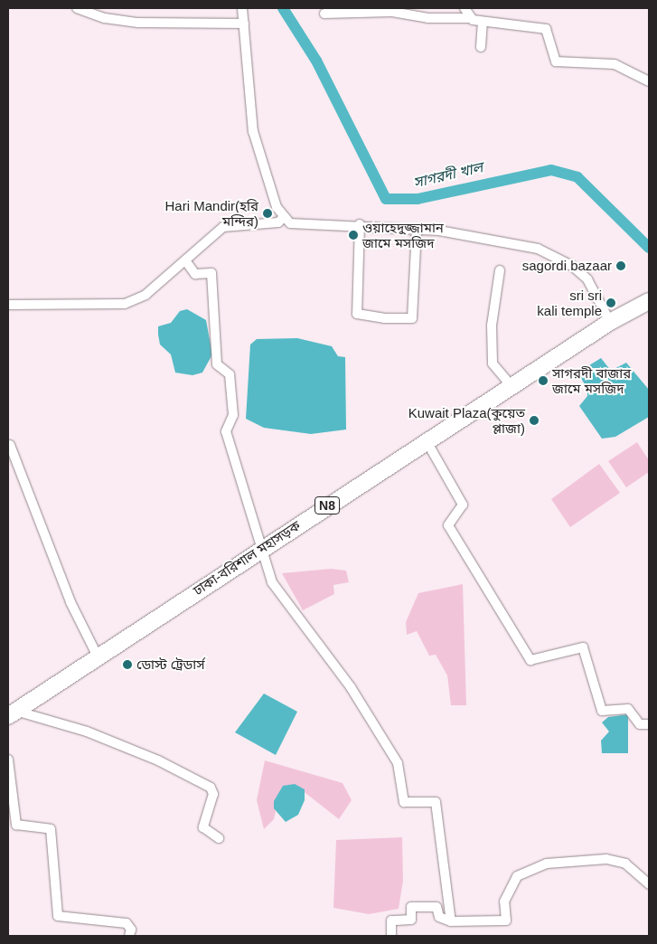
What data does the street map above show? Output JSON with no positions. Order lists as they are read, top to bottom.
{
  "streets": {
    "highway": ["N8", "ঢাকা-বরিশাল মহাসড়ক"]
  },
  "water": ["সাগরদী খাল"],
  "places": [
    "Hari Mandir(হরি মন্দির)",
    "ওয়াহেদুজ্জামান জামে মসজিদ",
    "sagordi bazaar",
    "sri sri kali temple",
    "সাগরদী বাজার জামে মসজিদ",
    "Kuwait Plaza(কুয়েত প্লাজা)",
    "ডোস্ট ট্রেডার্স"
  ]
}
